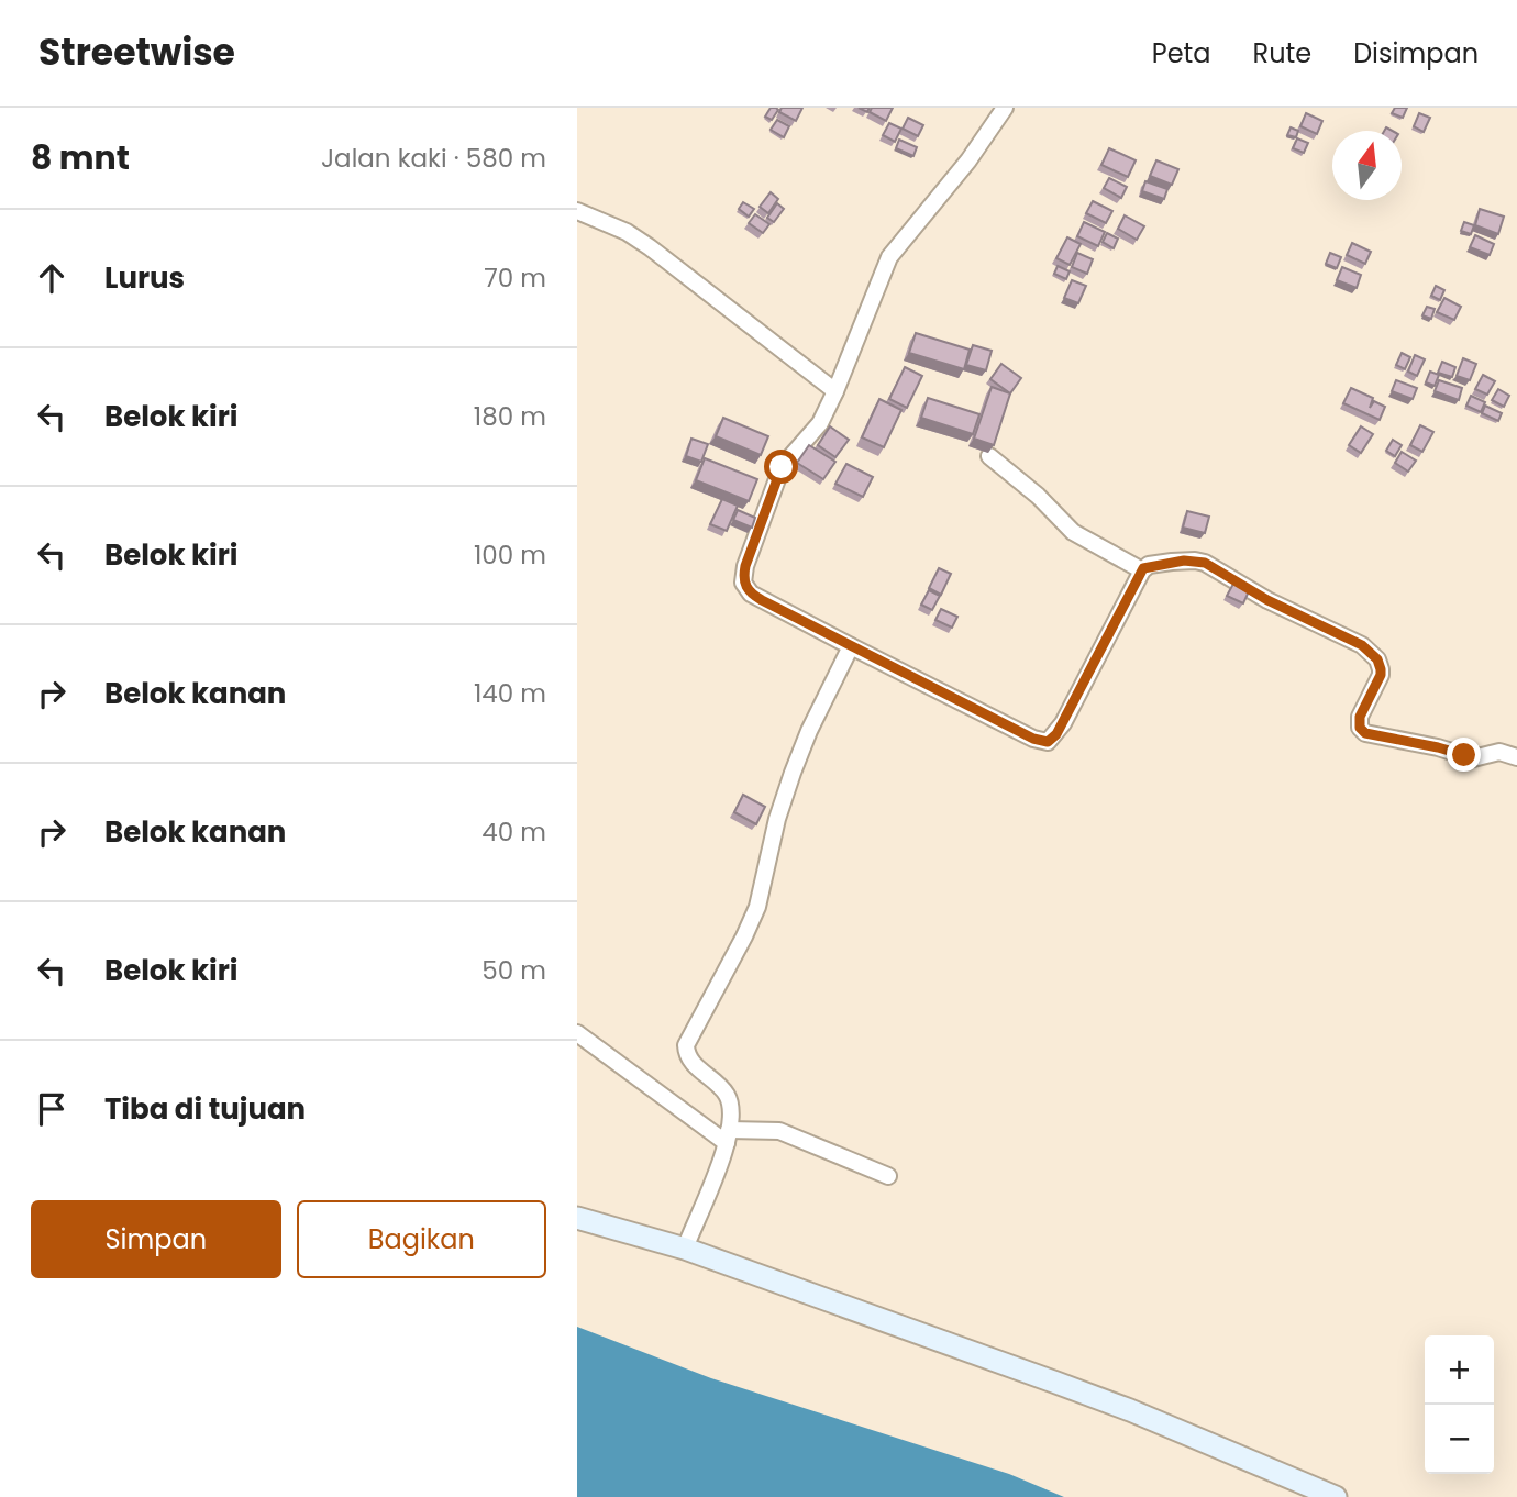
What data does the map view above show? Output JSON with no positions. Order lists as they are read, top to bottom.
{
  "north": "top",
  "page": {
    "header": "Streetwise",
    "nav": ["Peta", "Rute", "Disimpan"],
    "heading": ["8 mnt", "Jalan kaki · 580 m"],
    "list": [
      ["Lurus", "70 m"],
      ["Belok kiri", "180 m"],
      ["Belok kiri", "100 m"],
      ["Belok kanan", "140 m"],
      ["Belok kanan", "40 m"],
      ["Belok kiri", "50 m"],
      "Tiba di tujuan"
    ],
    "buttons": ["Simpan", "Bagikan"],
    "map_buttons": ["+", "−"]
  }
}
